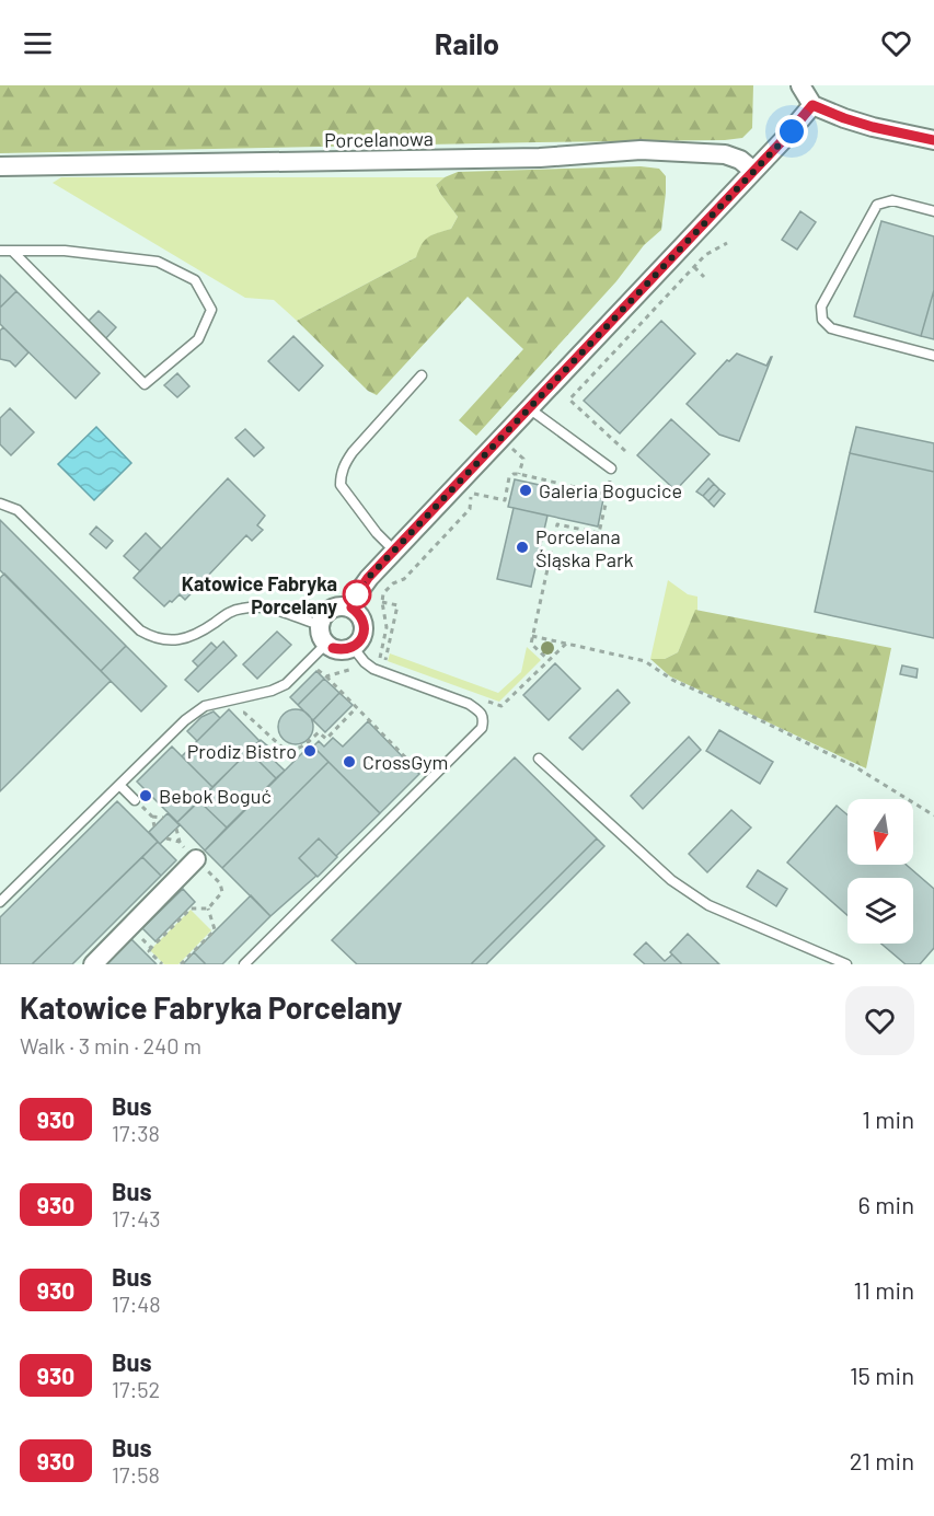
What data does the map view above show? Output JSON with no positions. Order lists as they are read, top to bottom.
{
  "streets": {
    "street": ["Porcelanowa"]
  },
  "places": [
    "Galeria Bogucice",
    "Porcelana Śląska Park",
    "Katowice Fabryka Porcelany",
    "Prodiz Bistro",
    "CrossGym",
    "Bebok Boguć"
  ],
  "lines": ["bus line 930"],
  "north": "bottom",
  "page": {
    "header": "Railo",
    "heading": ["Katowice Fabryka Porcelany", "Walk · 3 min · 240 m"],
    "list": [
      {
        "mark": "930",
        "name": "Bus",
        "note": "17:38",
        "value": "1 min"
      },
      {
        "mark": "930",
        "name": "Bus",
        "note": "17:43",
        "value": "6 min"
      },
      {
        "mark": "930",
        "name": "Bus",
        "note": "17:48",
        "value": "11 min"
      },
      {
        "mark": "930",
        "name": "Bus",
        "note": "17:52",
        "value": "15 min"
      },
      {
        "mark": "930",
        "name": "Bus",
        "note": "17:58",
        "value": "21 min"
      }
    ]
  }
}
